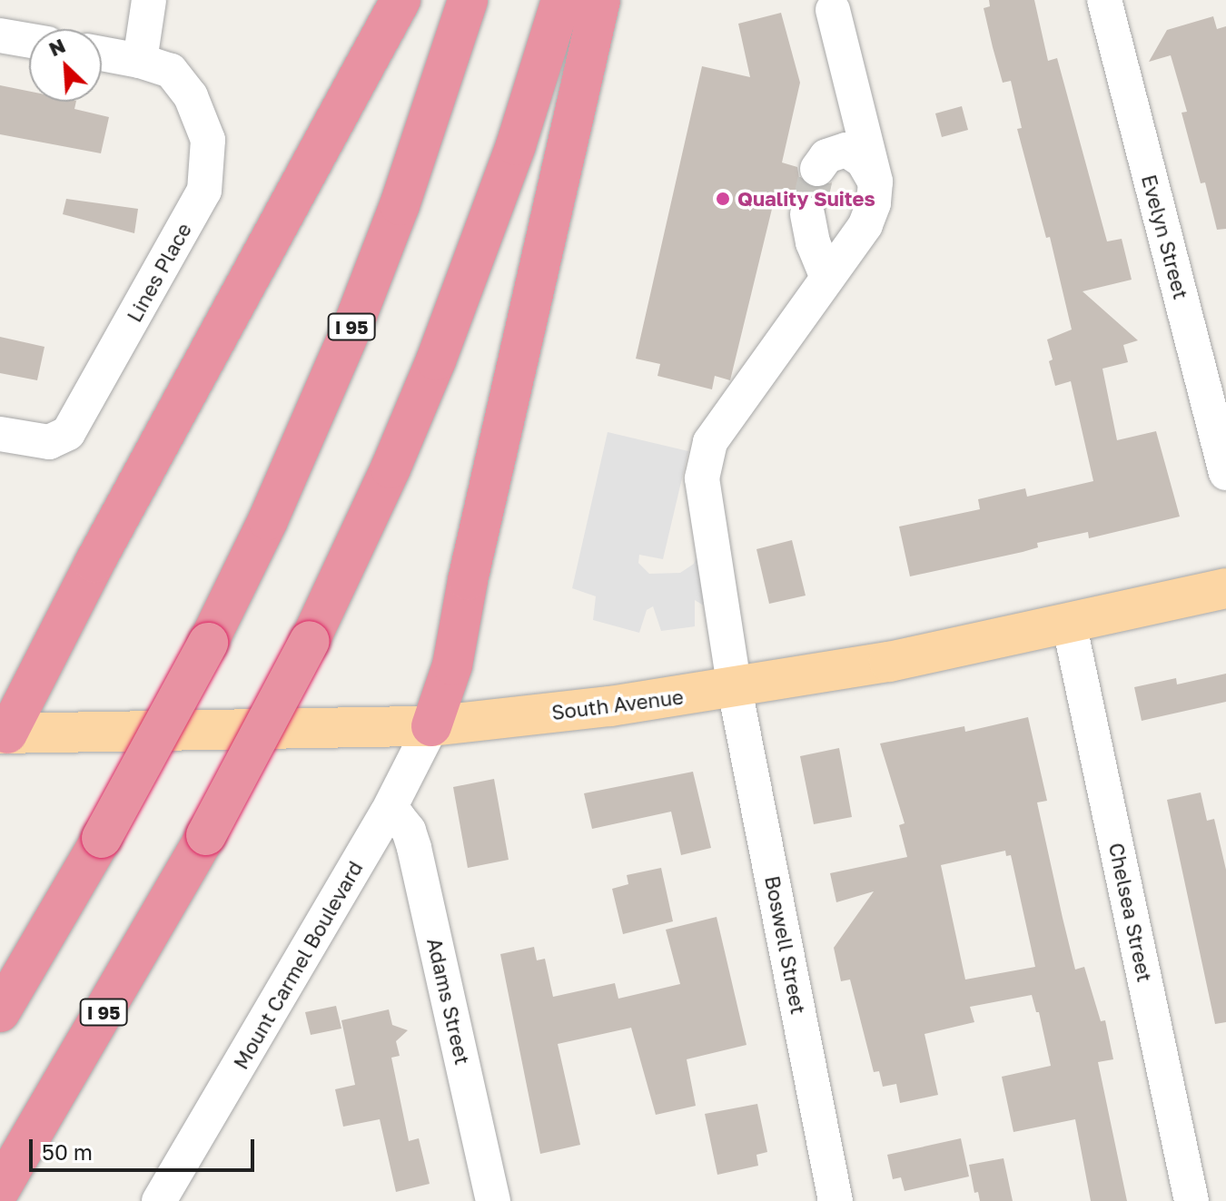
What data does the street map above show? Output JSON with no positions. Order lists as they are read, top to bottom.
{
  "streets": {
    "highway": ["I 95"],
    "main road": ["South Avenue"],
    "street": [
      "Evelyn Street",
      "Lines Place",
      "Chelsea Street",
      "Boswell Street",
      "Mount Carmel Boulevard",
      "Adams Street"
    ]
  },
  "crossings": [
    ["South Avenue", "Chelsea Street"],
    ["South Avenue", "Boswell Street"],
    ["South Avenue", "Mount Carmel Boulevard"],
    ["Mount Carmel Boulevard", "Adams Street"]
  ],
  "places": ["Quality Suites"],
  "scale_bar": "50 m",
  "north": "top left"
}
